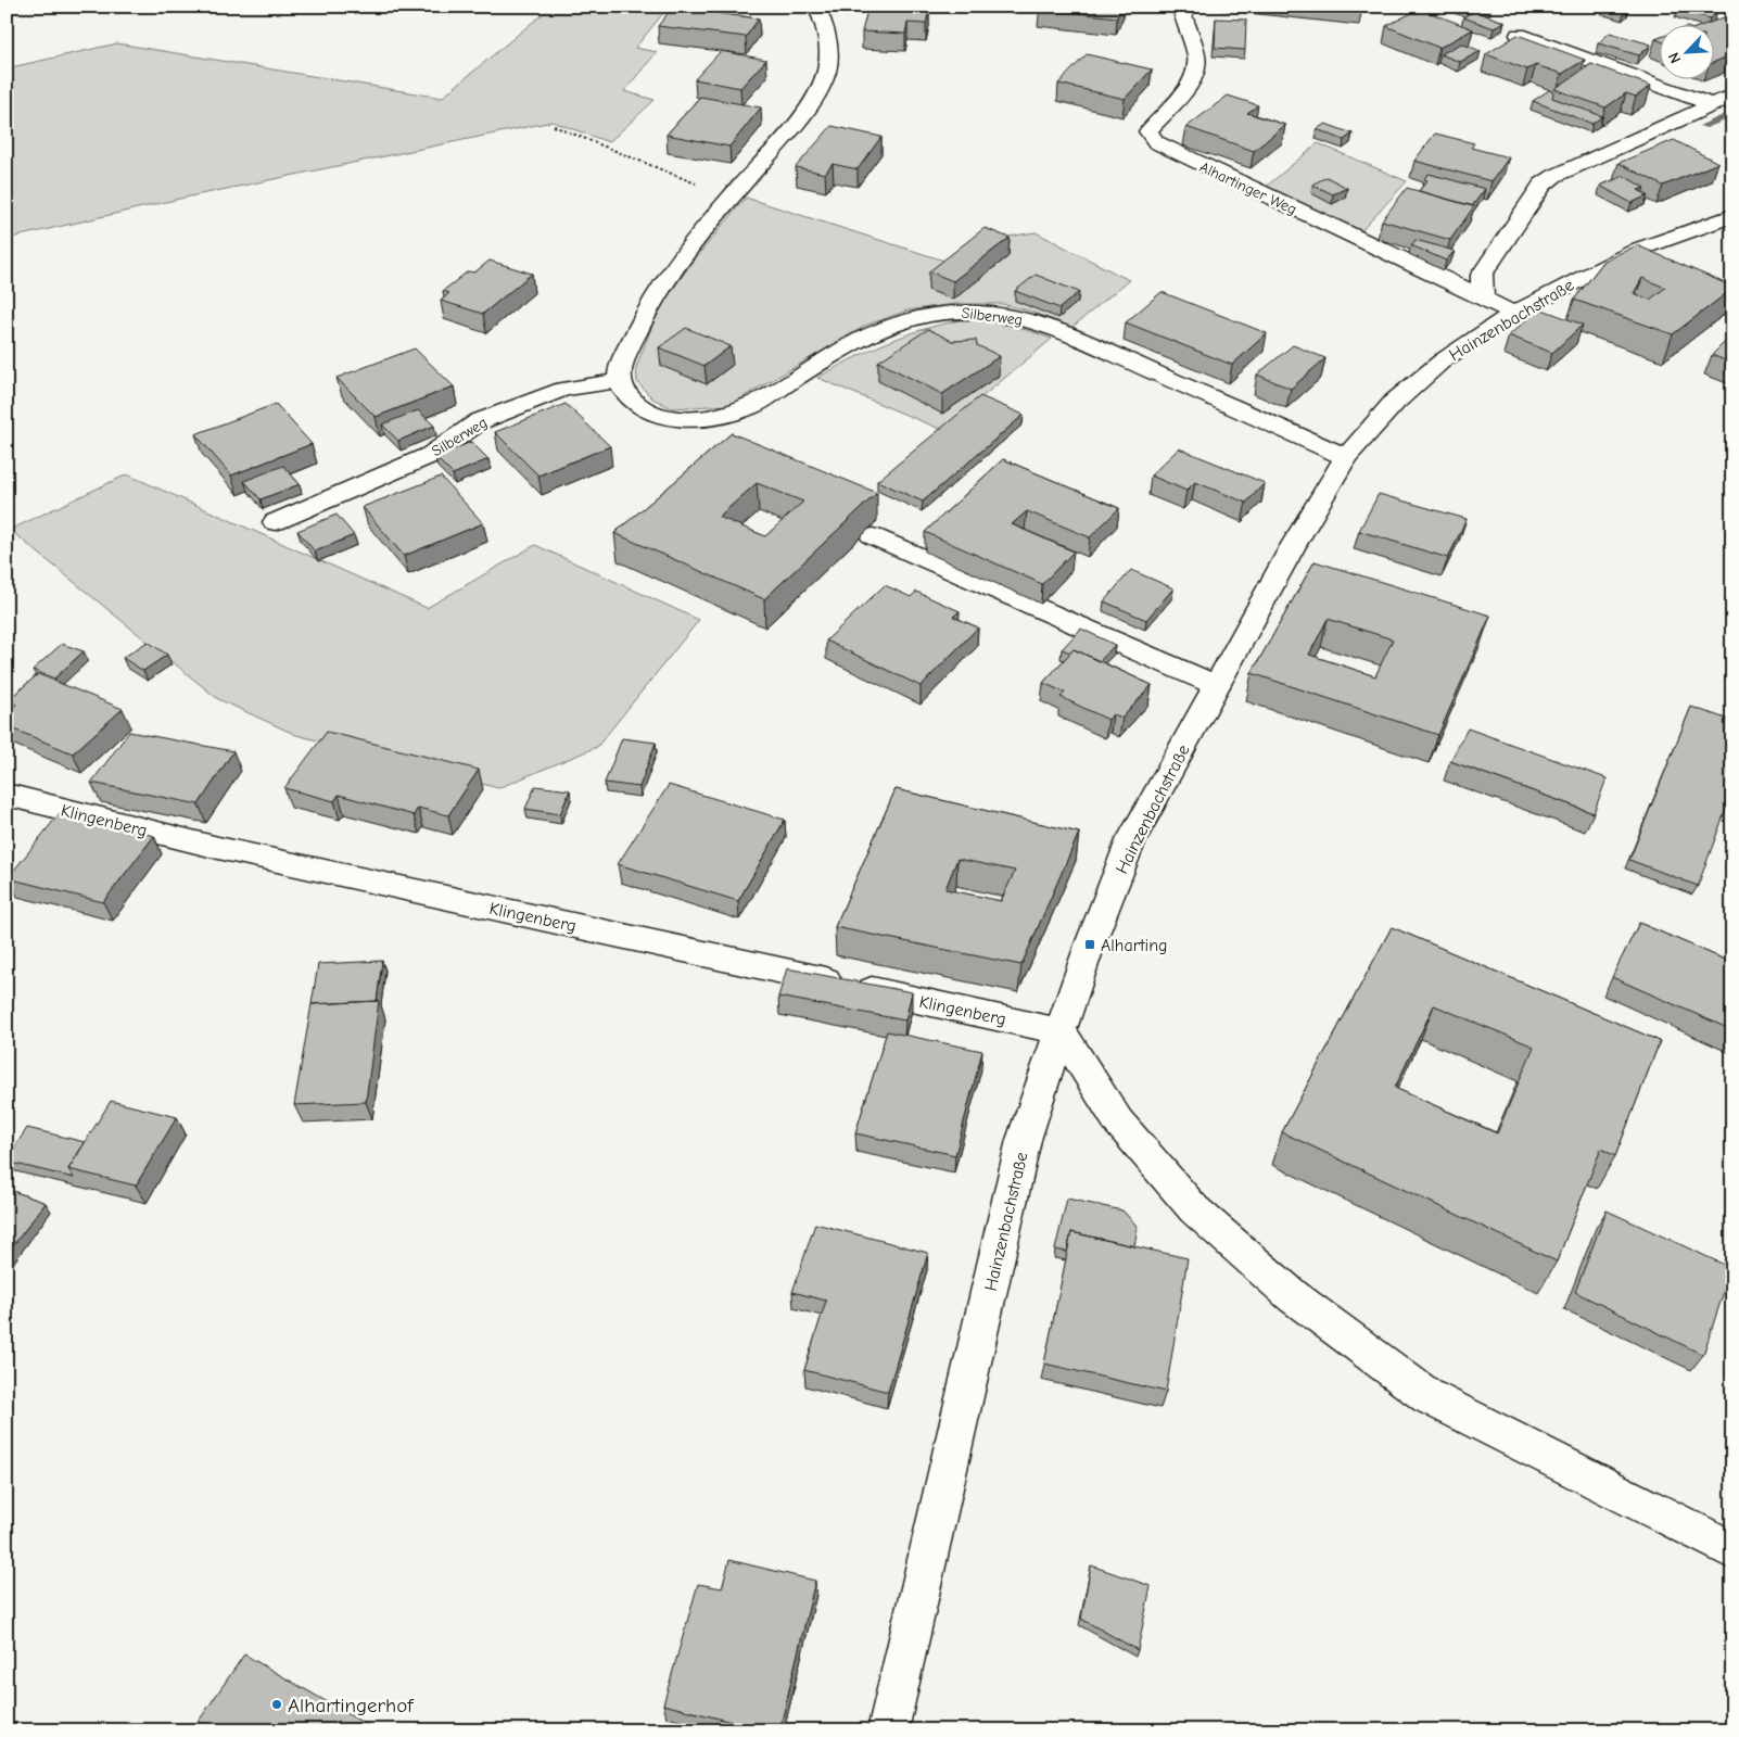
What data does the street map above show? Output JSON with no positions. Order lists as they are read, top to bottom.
{
  "streets": {
    "street": [
      "Alhartinger Weg",
      "Silberweg",
      "Hainzenbachstraße",
      "Klingenberg"
    ]
  },
  "crossings": [
    ["Alhartinger Weg", "Hainzenbachstraße"],
    ["Silberweg", "Hainzenbachstraße"],
    ["Hainzenbachstraße", "Klingenberg"]
  ],
  "places": {
    "transit": ["Alharting"],
    "other": ["Alhartingerhof"]
  },
  "north": "bottom left"
}
